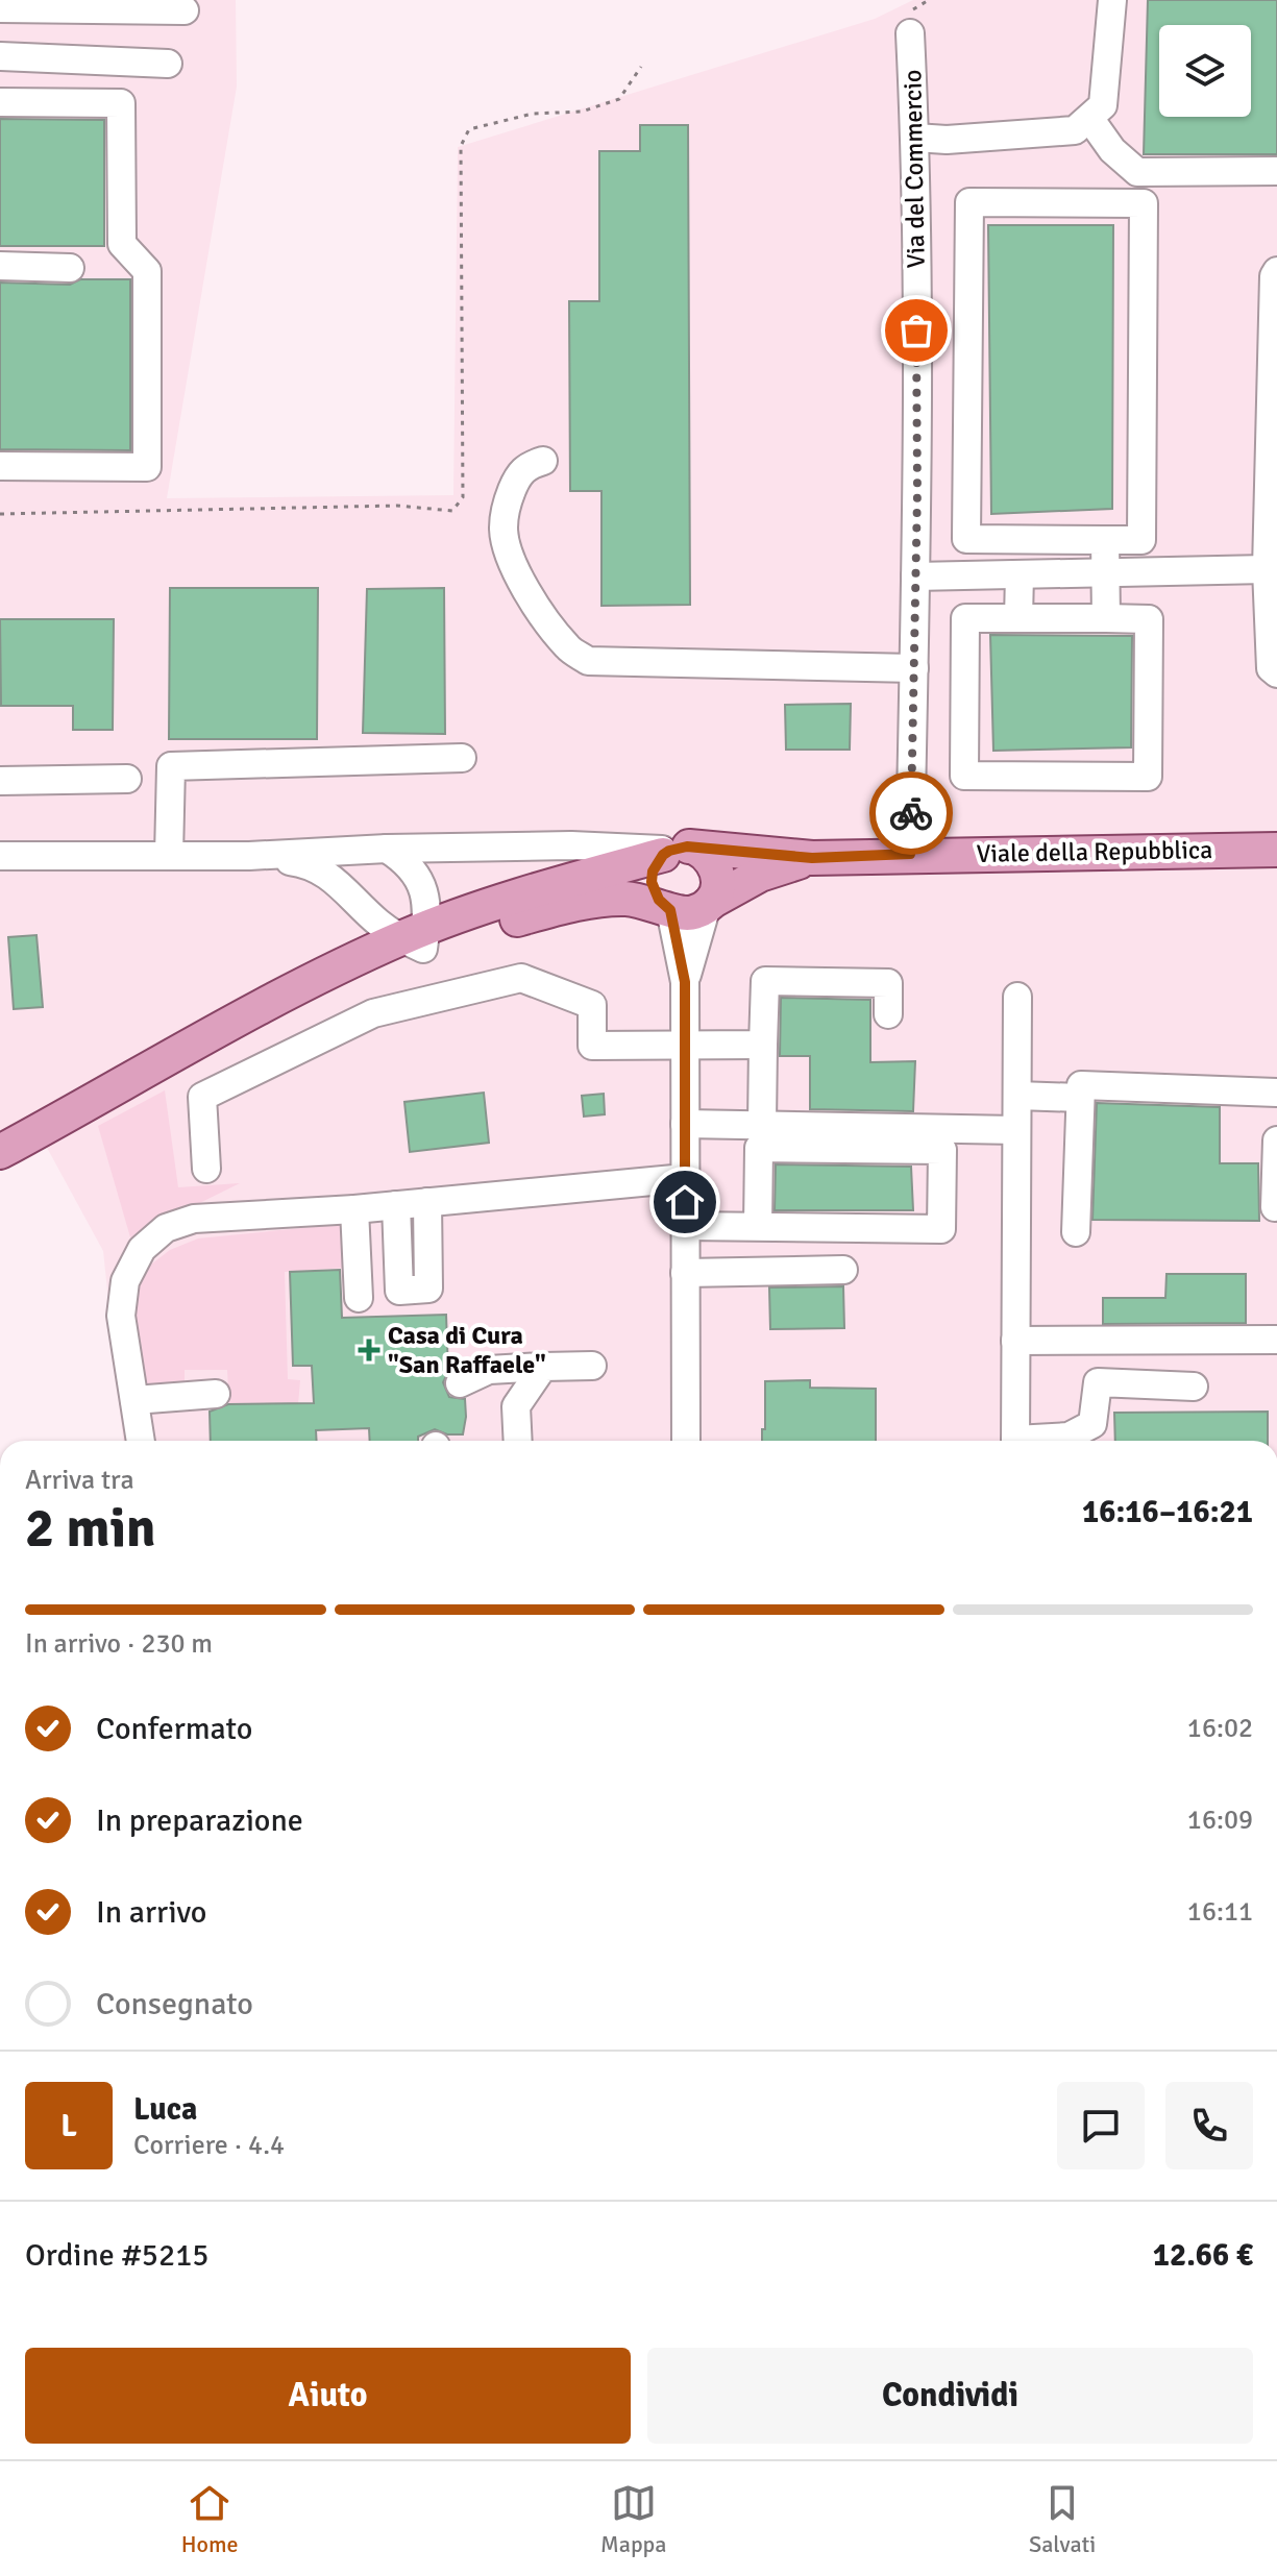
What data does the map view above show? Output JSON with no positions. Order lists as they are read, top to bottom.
{
  "streets": {
    "main road": ["Viale della Repubblica"],
    "street": ["Via del Commercio"]
  },
  "crossings": [
    ["Via del Commercio", "Viale della Repubblica"]
  ],
  "places": {
    "health": ["Casa di Cura \"San Raffaele\""]
  },
  "page": {
    "heading": ["2 min", "Arriva tra", "16:16–16:21"],
    "panel": [
      "Luca",
      "Corriere · 4.4",
      "Ordine #5215",
      "12.66 €"
    ],
    "bar": "In arrivo · 230 m",
    "list": [
      ["Confermato", "16:02"],
      ["In preparazione", "16:09"],
      ["In arrivo", "16:11"],
      "Consegnato"
    ],
    "round": "L",
    "buttons": ["Aiuto", "Condividi"],
    "tabs": ["Home", "Mappa", "Salvati"]
  }
}
